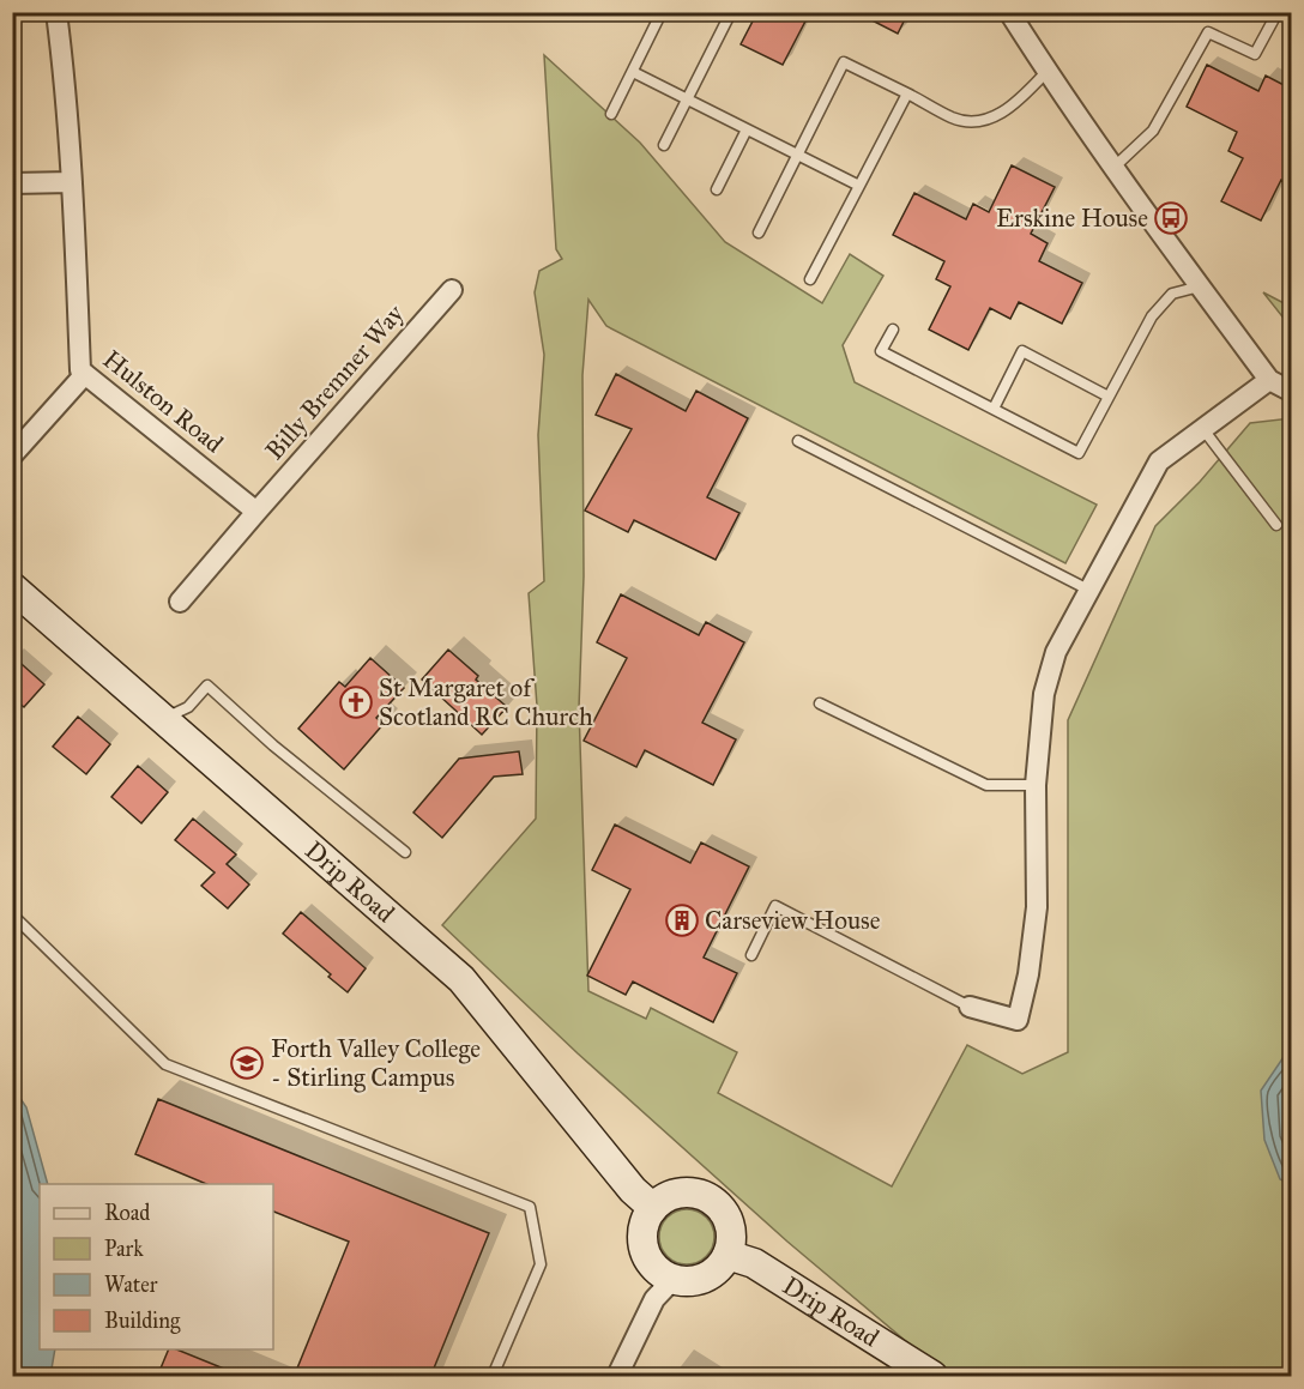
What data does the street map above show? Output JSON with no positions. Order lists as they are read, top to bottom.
{
  "streets": {
    "street": ["Billy Bremner Way", "Hulston Road", "Drip Road"]
  },
  "crossings": [
    ["Billy Bremner Way", "Hulston Road"]
  ],
  "places": {
    "bus stop": ["Erskine House"],
    "church": ["St Margaret of Scotland RC Church"],
    "building": ["Carseview House"],
    "school or university": ["Forth Valley College - Stirling Campus"]
  },
  "legend": [
    "Road",
    "Park",
    "Water",
    "Building"
  ]
}
